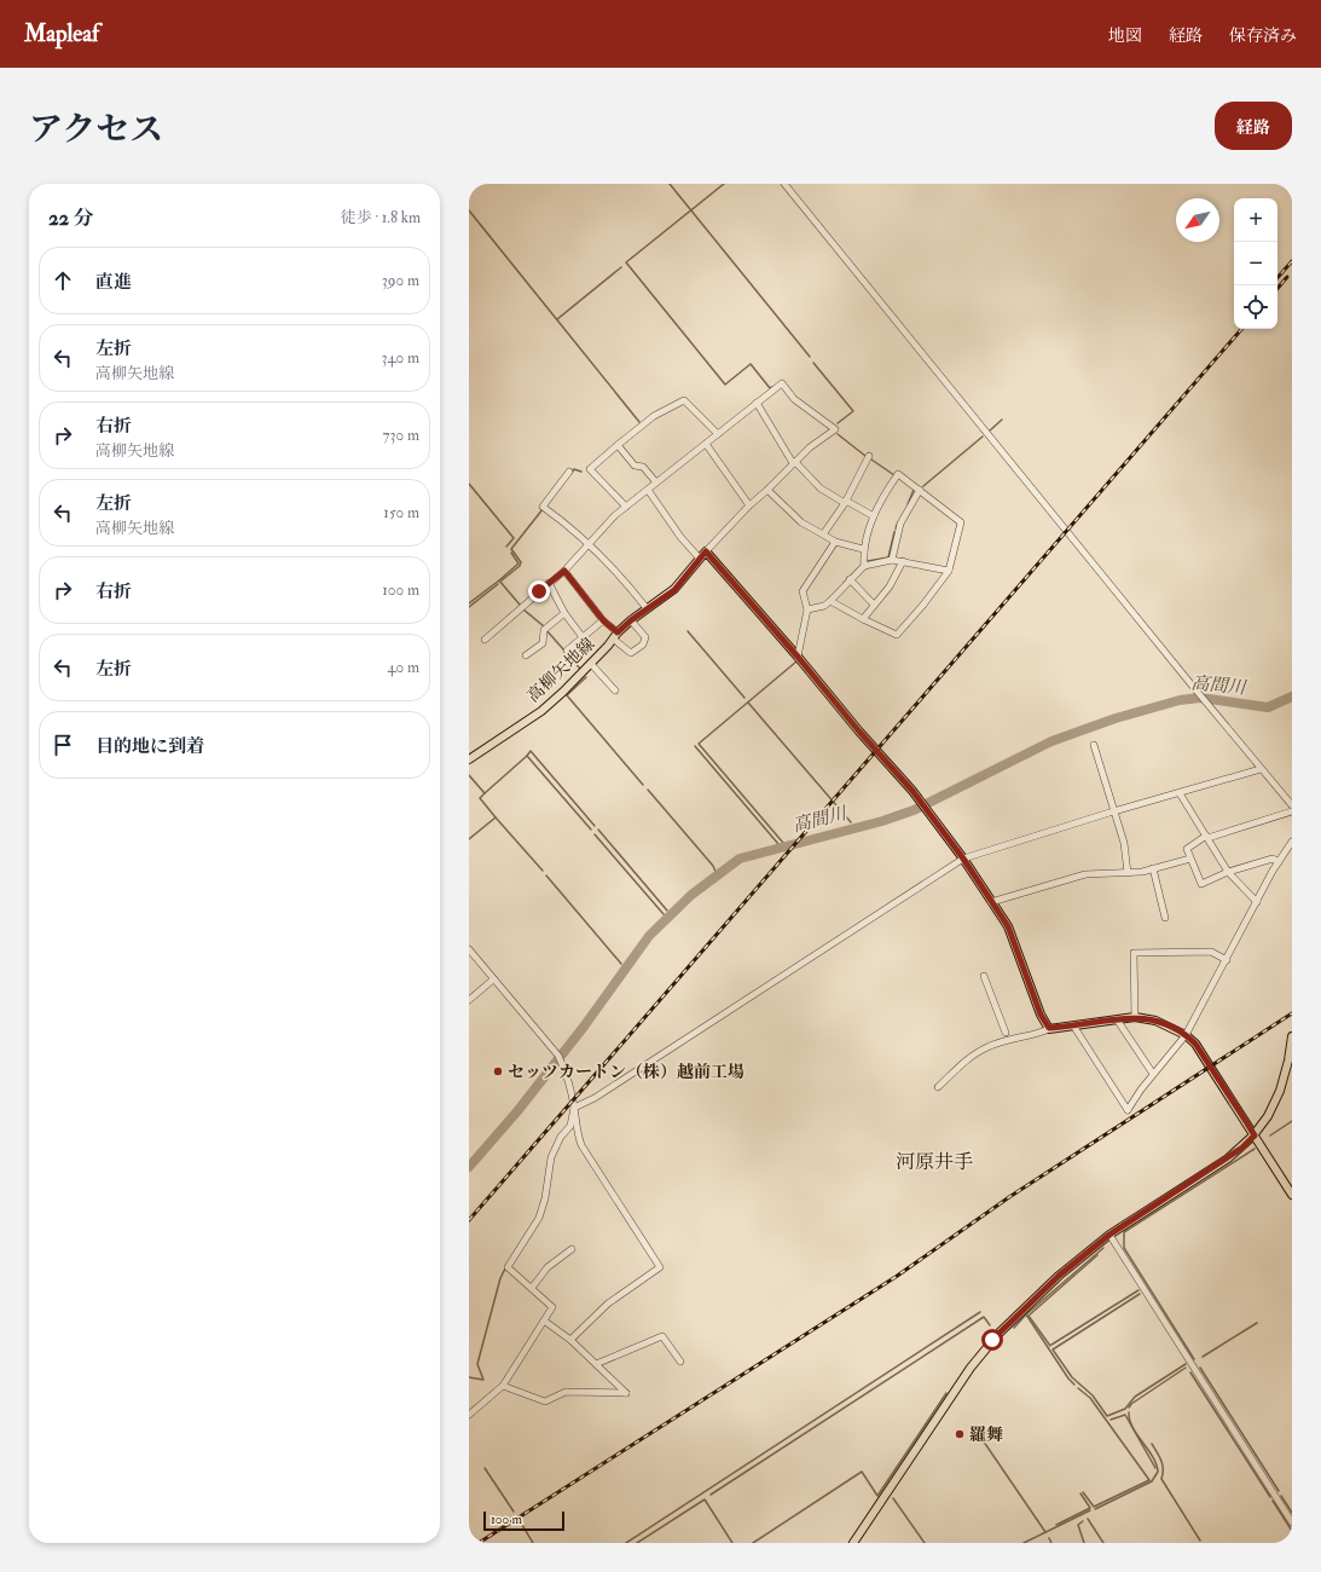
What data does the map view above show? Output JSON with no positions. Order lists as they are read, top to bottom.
{
  "streets": {
    "main road": ["高柳矢地線"]
  },
  "districts": ["河原井手"],
  "water": ["高間川"],
  "places": ["セッツカートン（株）越前工場", "羅舞"],
  "scale_bar": "100 m",
  "north": "bottom left",
  "page": {
    "header": "Mapleaf",
    "nav": ["地図", "経路", "保存済み"],
    "title": "アクセス",
    "buttons": "経路",
    "heading": ["22 分", "徒歩 · 1.8 km"],
    "map_buttons": ["+", "−"],
    "list": [
      ["直進", "390 m"],
      ["左折", "高柳矢地線", "340 m"],
      ["右折", "高柳矢地線", "730 m"],
      ["左折", "高柳矢地線", "150 m"],
      ["右折", "100 m"],
      ["左折", "40 m"],
      "目的地に到着"
    ],
    "scale": "100 m"
  }
}
